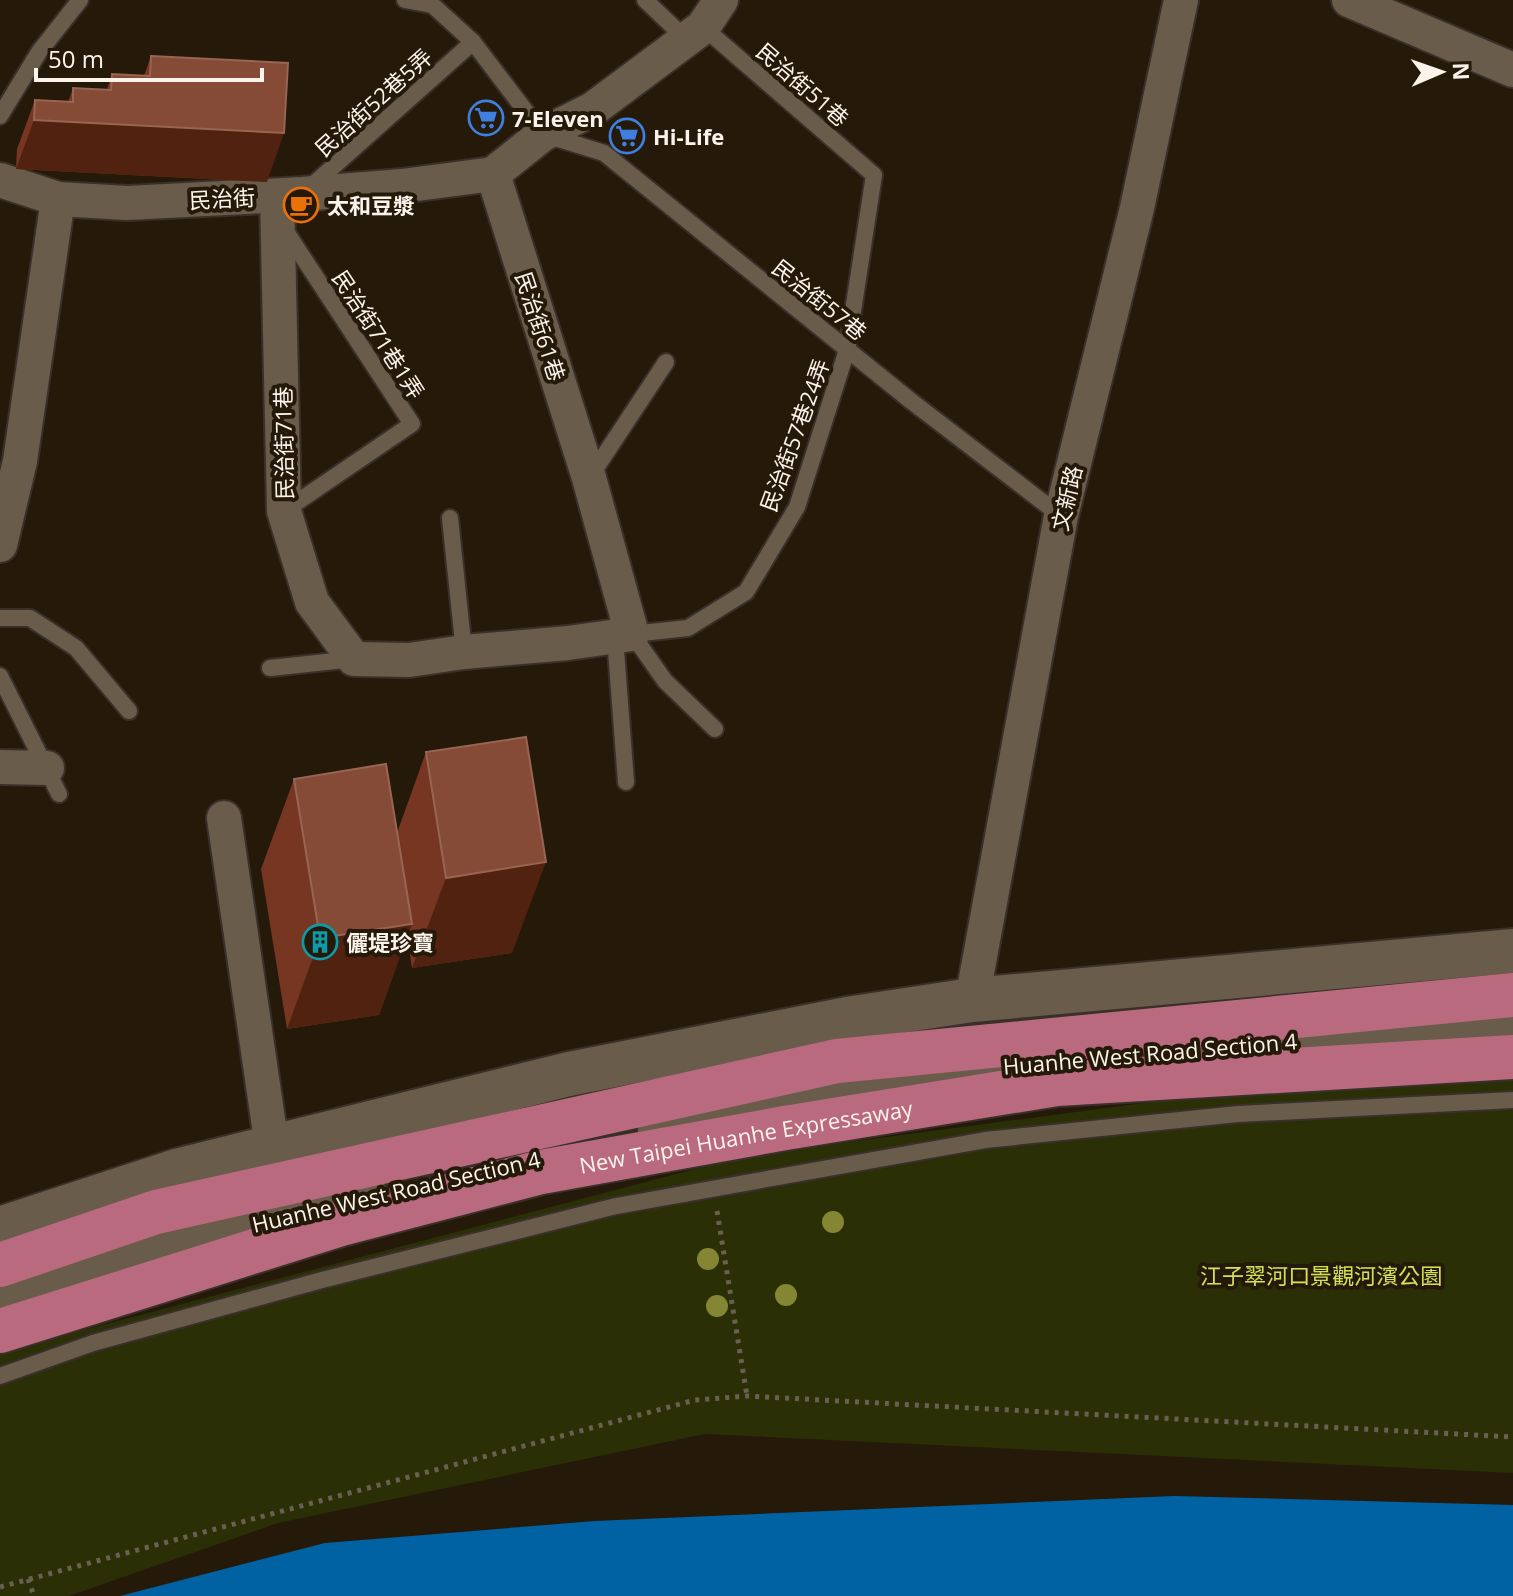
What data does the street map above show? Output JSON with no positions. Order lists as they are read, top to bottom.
{
  "streets": {
    "highway": ["New Taipei Huanhe Expressaway"],
    "main road": ["Huanhe West Road Section 4"],
    "street": [
      "民治街",
      "民治街61巷",
      "民治街71巷",
      "文新路"
    ],
    "lane": [
      "民治街51巷",
      "民治街52巷5弄",
      "民治街57巷",
      "民治街71巷1弄",
      "民治街57巷24弄"
    ]
  },
  "crossings": [
    ["民治街51巷", "民治街57巷24弄"],
    ["民治街52巷5弄", "民治街"],
    ["民治街52巷5弄", "民治街71巷1弄"],
    ["民治街52巷5弄", "民治街71巷"],
    ["民治街", "民治街61巷"],
    ["民治街", "民治街71巷1弄"],
    ["民治街", "民治街71巷"],
    ["民治街57巷", "民治街57巷24弄"],
    ["民治街57巷", "文新路"],
    ["民治街61巷", "民治街57巷24弄"],
    ["民治街71巷1弄", "民治街71巷"]
  ],
  "parks": ["江子翠河口景觀河濱公園"],
  "places": {
    "supermarket": ["7-Eleven", "Hi-Life"],
    "cafe": ["太和豆漿"],
    "building": ["儷堤珍寶"]
  },
  "scale_bar": "50 m",
  "north": "right"
}
